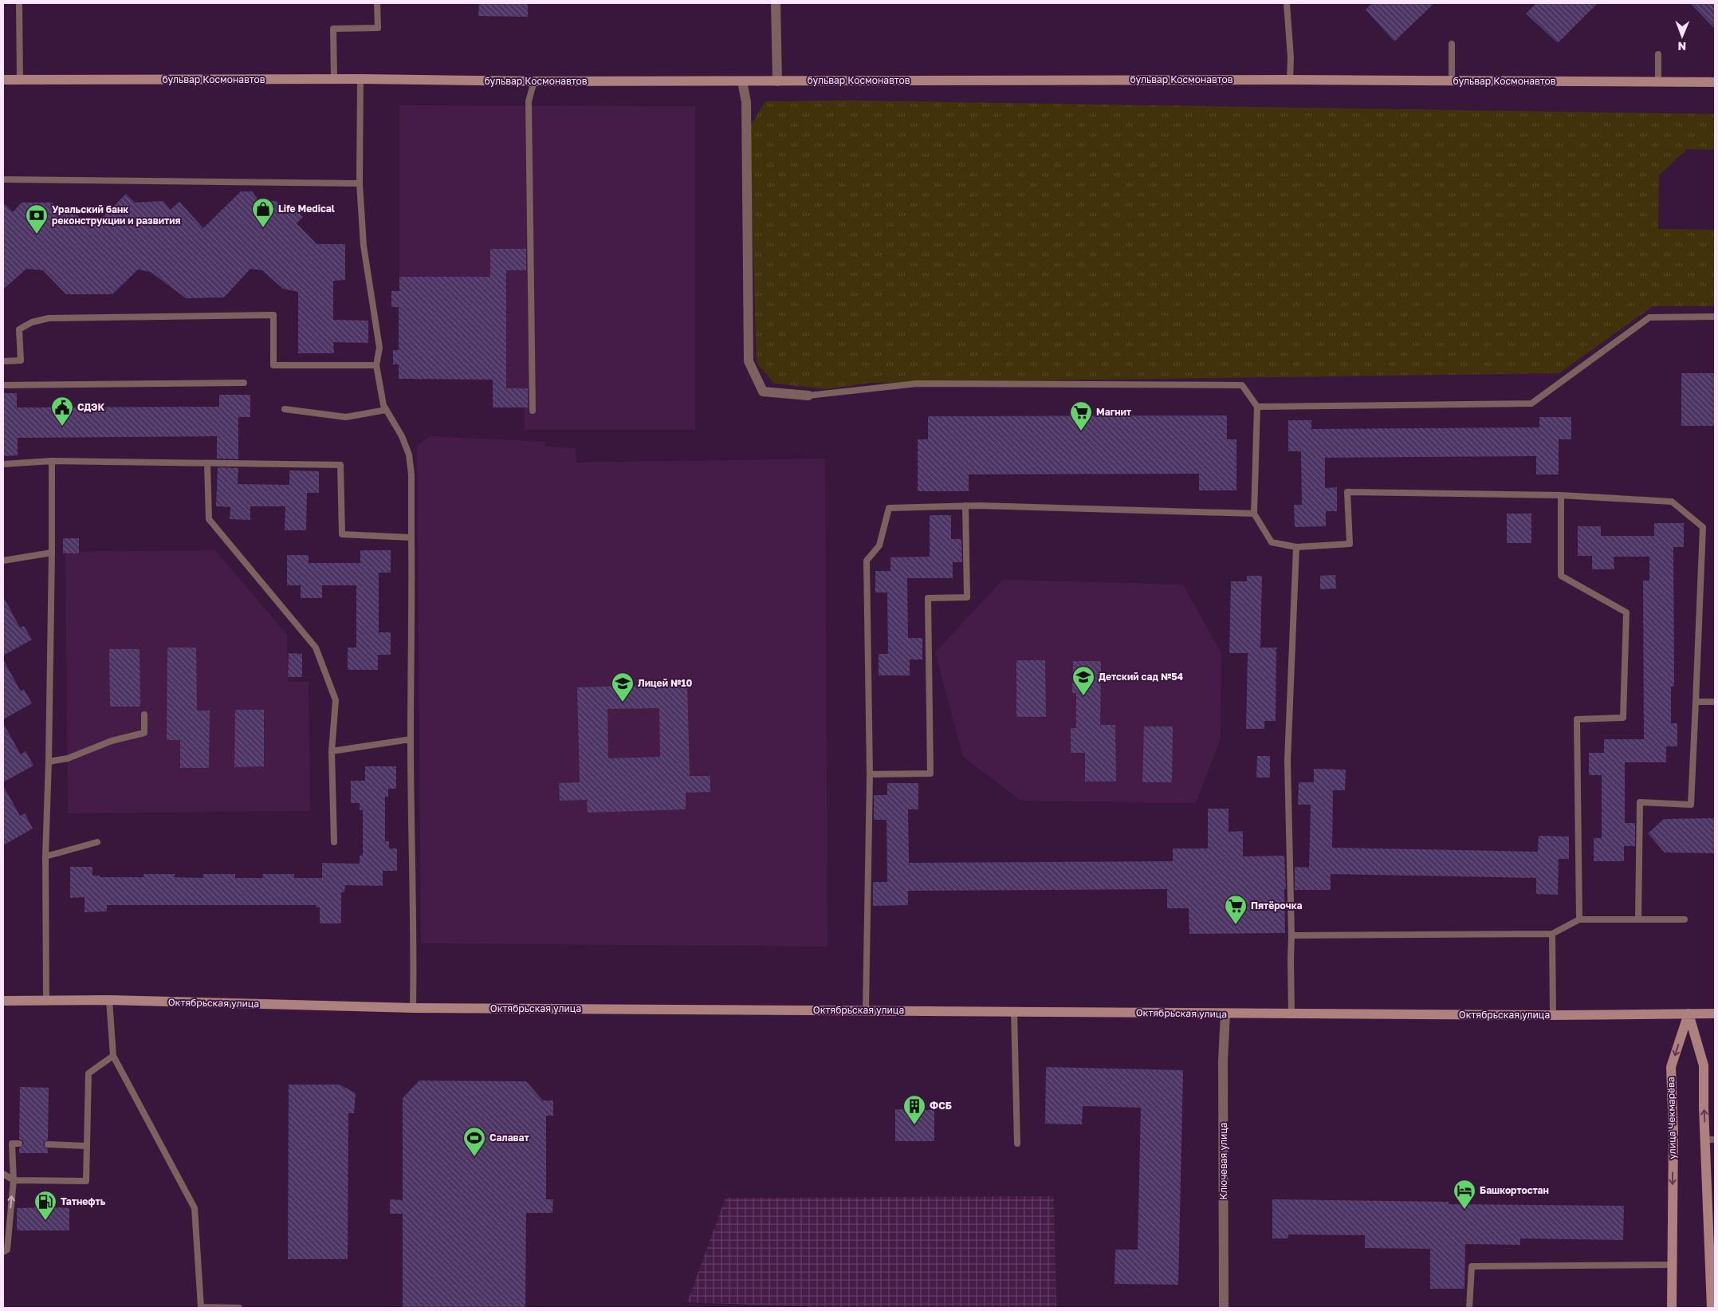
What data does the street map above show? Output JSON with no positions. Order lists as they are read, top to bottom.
{
  "streets": {
    "street": [
      "бульвар Космонавтов",
      "Октябрьская улица",
      "улица Чекмарёва",
      "Ключевая улица"
    ]
  },
  "crossings": [
    ["Октябрьская улица", "улица Чекмарёва"],
    ["Октябрьская улица", "Ключевая улица"]
  ],
  "places": {
    "shop": ["Life Medical"],
    "bank": ["Уральский банк реконструкции и развития"],
    "public building": ["СДЭК"],
    "supermarket": ["Магнит", "Пятёрочка"],
    "school or university": ["Детский сад №54", "Лицей №10"],
    "building": ["ФСБ"],
    "sports": ["Салават"],
    "hotel": ["Башкортостан"],
    "fuel station": ["Татнефть"]
  },
  "north": "bottom"
}
